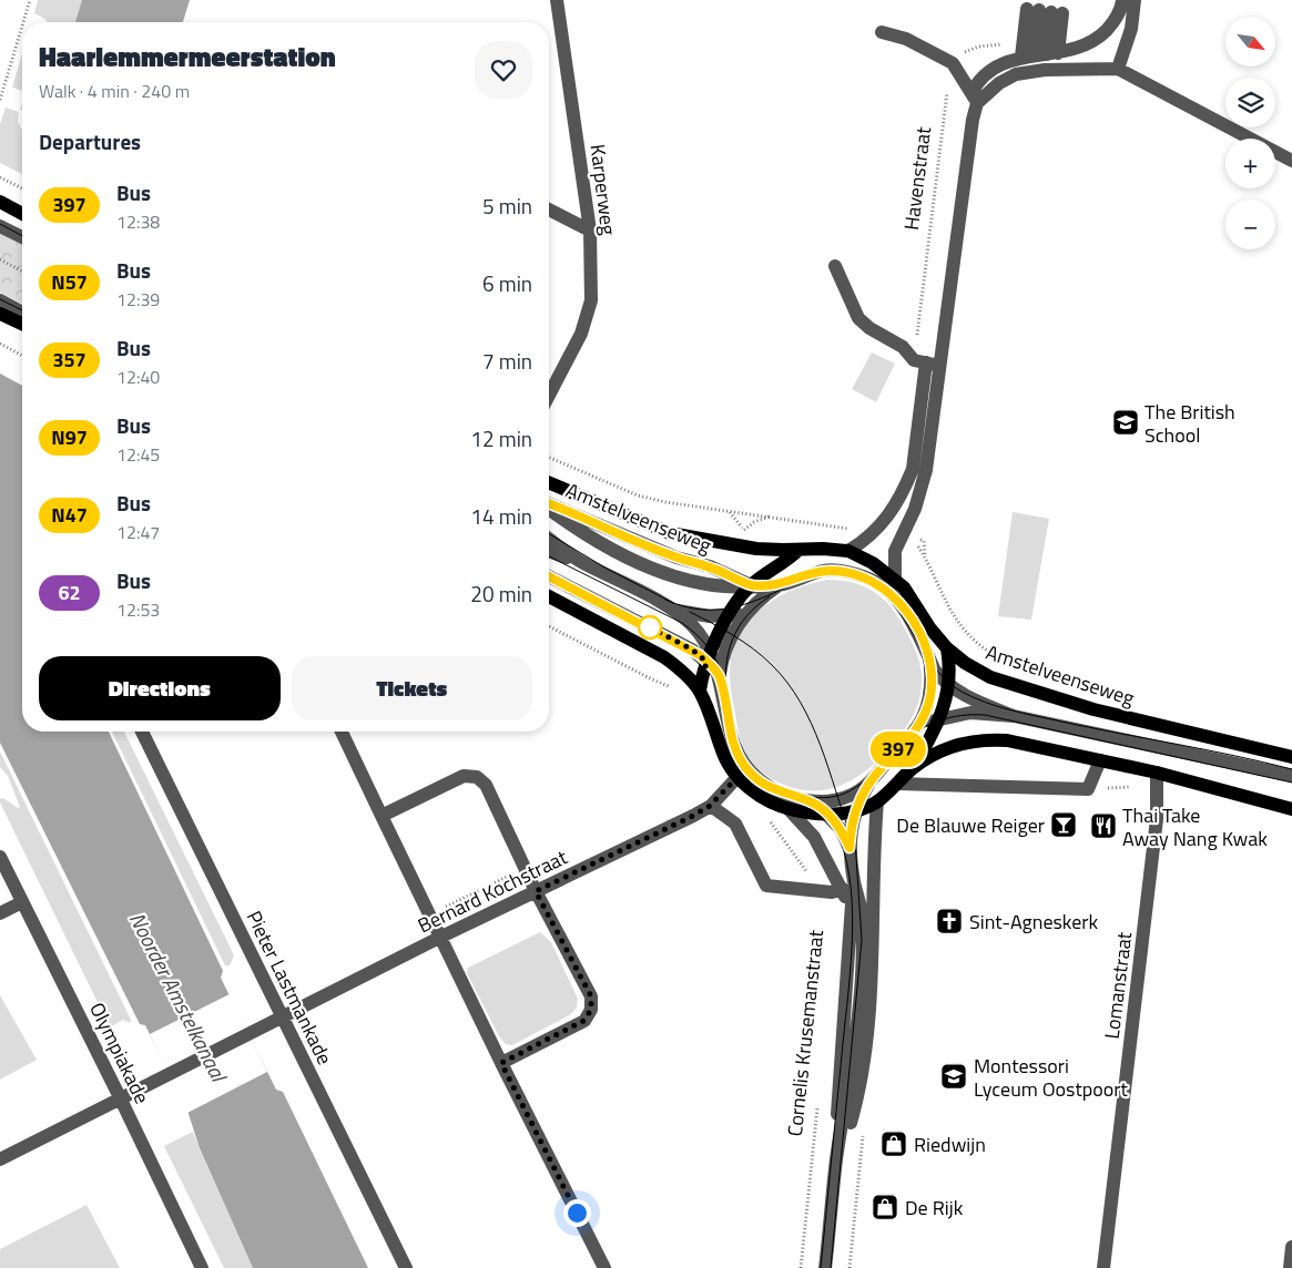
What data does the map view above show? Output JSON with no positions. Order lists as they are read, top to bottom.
{
  "streets": {
    "main road": ["Amstelveenseweg"],
    "street": [
      "Karperweg",
      "Bernard Kochstraat",
      "Lomanstraat",
      "Pieter Lastmankade",
      "Cornelis Krusemanstraat",
      "Olympiakade"
    ],
    "path": ["Havenstraat"]
  },
  "crossings": [
    ["Amstelveenseweg", "Cornelis Krusemanstraat"],
    ["Bernard Kochstraat", "Pieter Lastmankade"],
    ["Bernard Kochstraat", "Olympiakade"]
  ],
  "water": ["Noorder Amstelkanaal"],
  "places": {
    "school or university": ["The British School", "Montessori Lyceum Oostpoort"],
    "bar": ["De Blauwe Reiger"],
    "restaurant": ["Thai Take Away Nang Kwak"],
    "church": ["Sint-Agneskerk"],
    "shop": ["Riedwijn", "De Rijk"]
  },
  "lines": ["bus line 397"],
  "north": "bottom right",
  "page": {
    "on_map": "397",
    "map_buttons": ["+", "−"],
    "heading": [
      ["Haarlemmermeerstation", "Walk · 4 min · 240 m"],
      "Departures"
    ],
    "list": [
      {
        "mark": "397",
        "name": "Bus",
        "note": "12:38",
        "value": "5 min"
      },
      {
        "mark": "N57",
        "name": "Bus",
        "note": "12:39",
        "value": "6 min"
      },
      {
        "mark": "357",
        "name": "Bus",
        "note": "12:40",
        "value": "7 min"
      },
      {
        "mark": "N97",
        "name": "Bus",
        "note": "12:45",
        "value": "12 min"
      },
      {
        "mark": "N47",
        "name": "Bus",
        "note": "12:47",
        "value": "14 min"
      },
      {
        "mark": "62",
        "name": "Bus",
        "note": "12:53",
        "value": "20 min"
      }
    ],
    "buttons": ["Directions", "Tickets"]
  }
}
